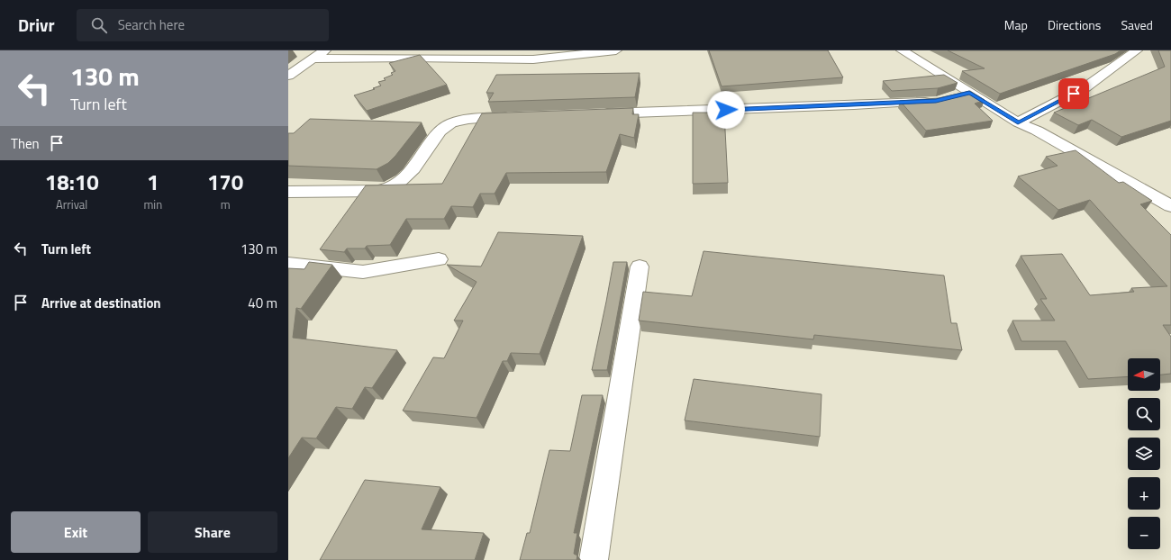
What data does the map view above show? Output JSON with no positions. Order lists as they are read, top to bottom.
{
  "north": "left",
  "page": {
    "header": "Drivr",
    "search": "Search here",
    "nav": ["Map", "Directions", "Saved"],
    "turn": ["130 m", "Turn left"],
    "then": "Then",
    "eta": [
      "18:10",
      "Arrival",
      "1",
      "min",
      "170",
      "m"
    ],
    "list": [
      {
        "name": "Turn left",
        "value": "130 m"
      },
      {
        "name": "Arrive at destination",
        "value": "40 m"
      }
    ],
    "map_buttons": ["+", "−"],
    "buttons": ["Exit", "Share"]
  }
}
